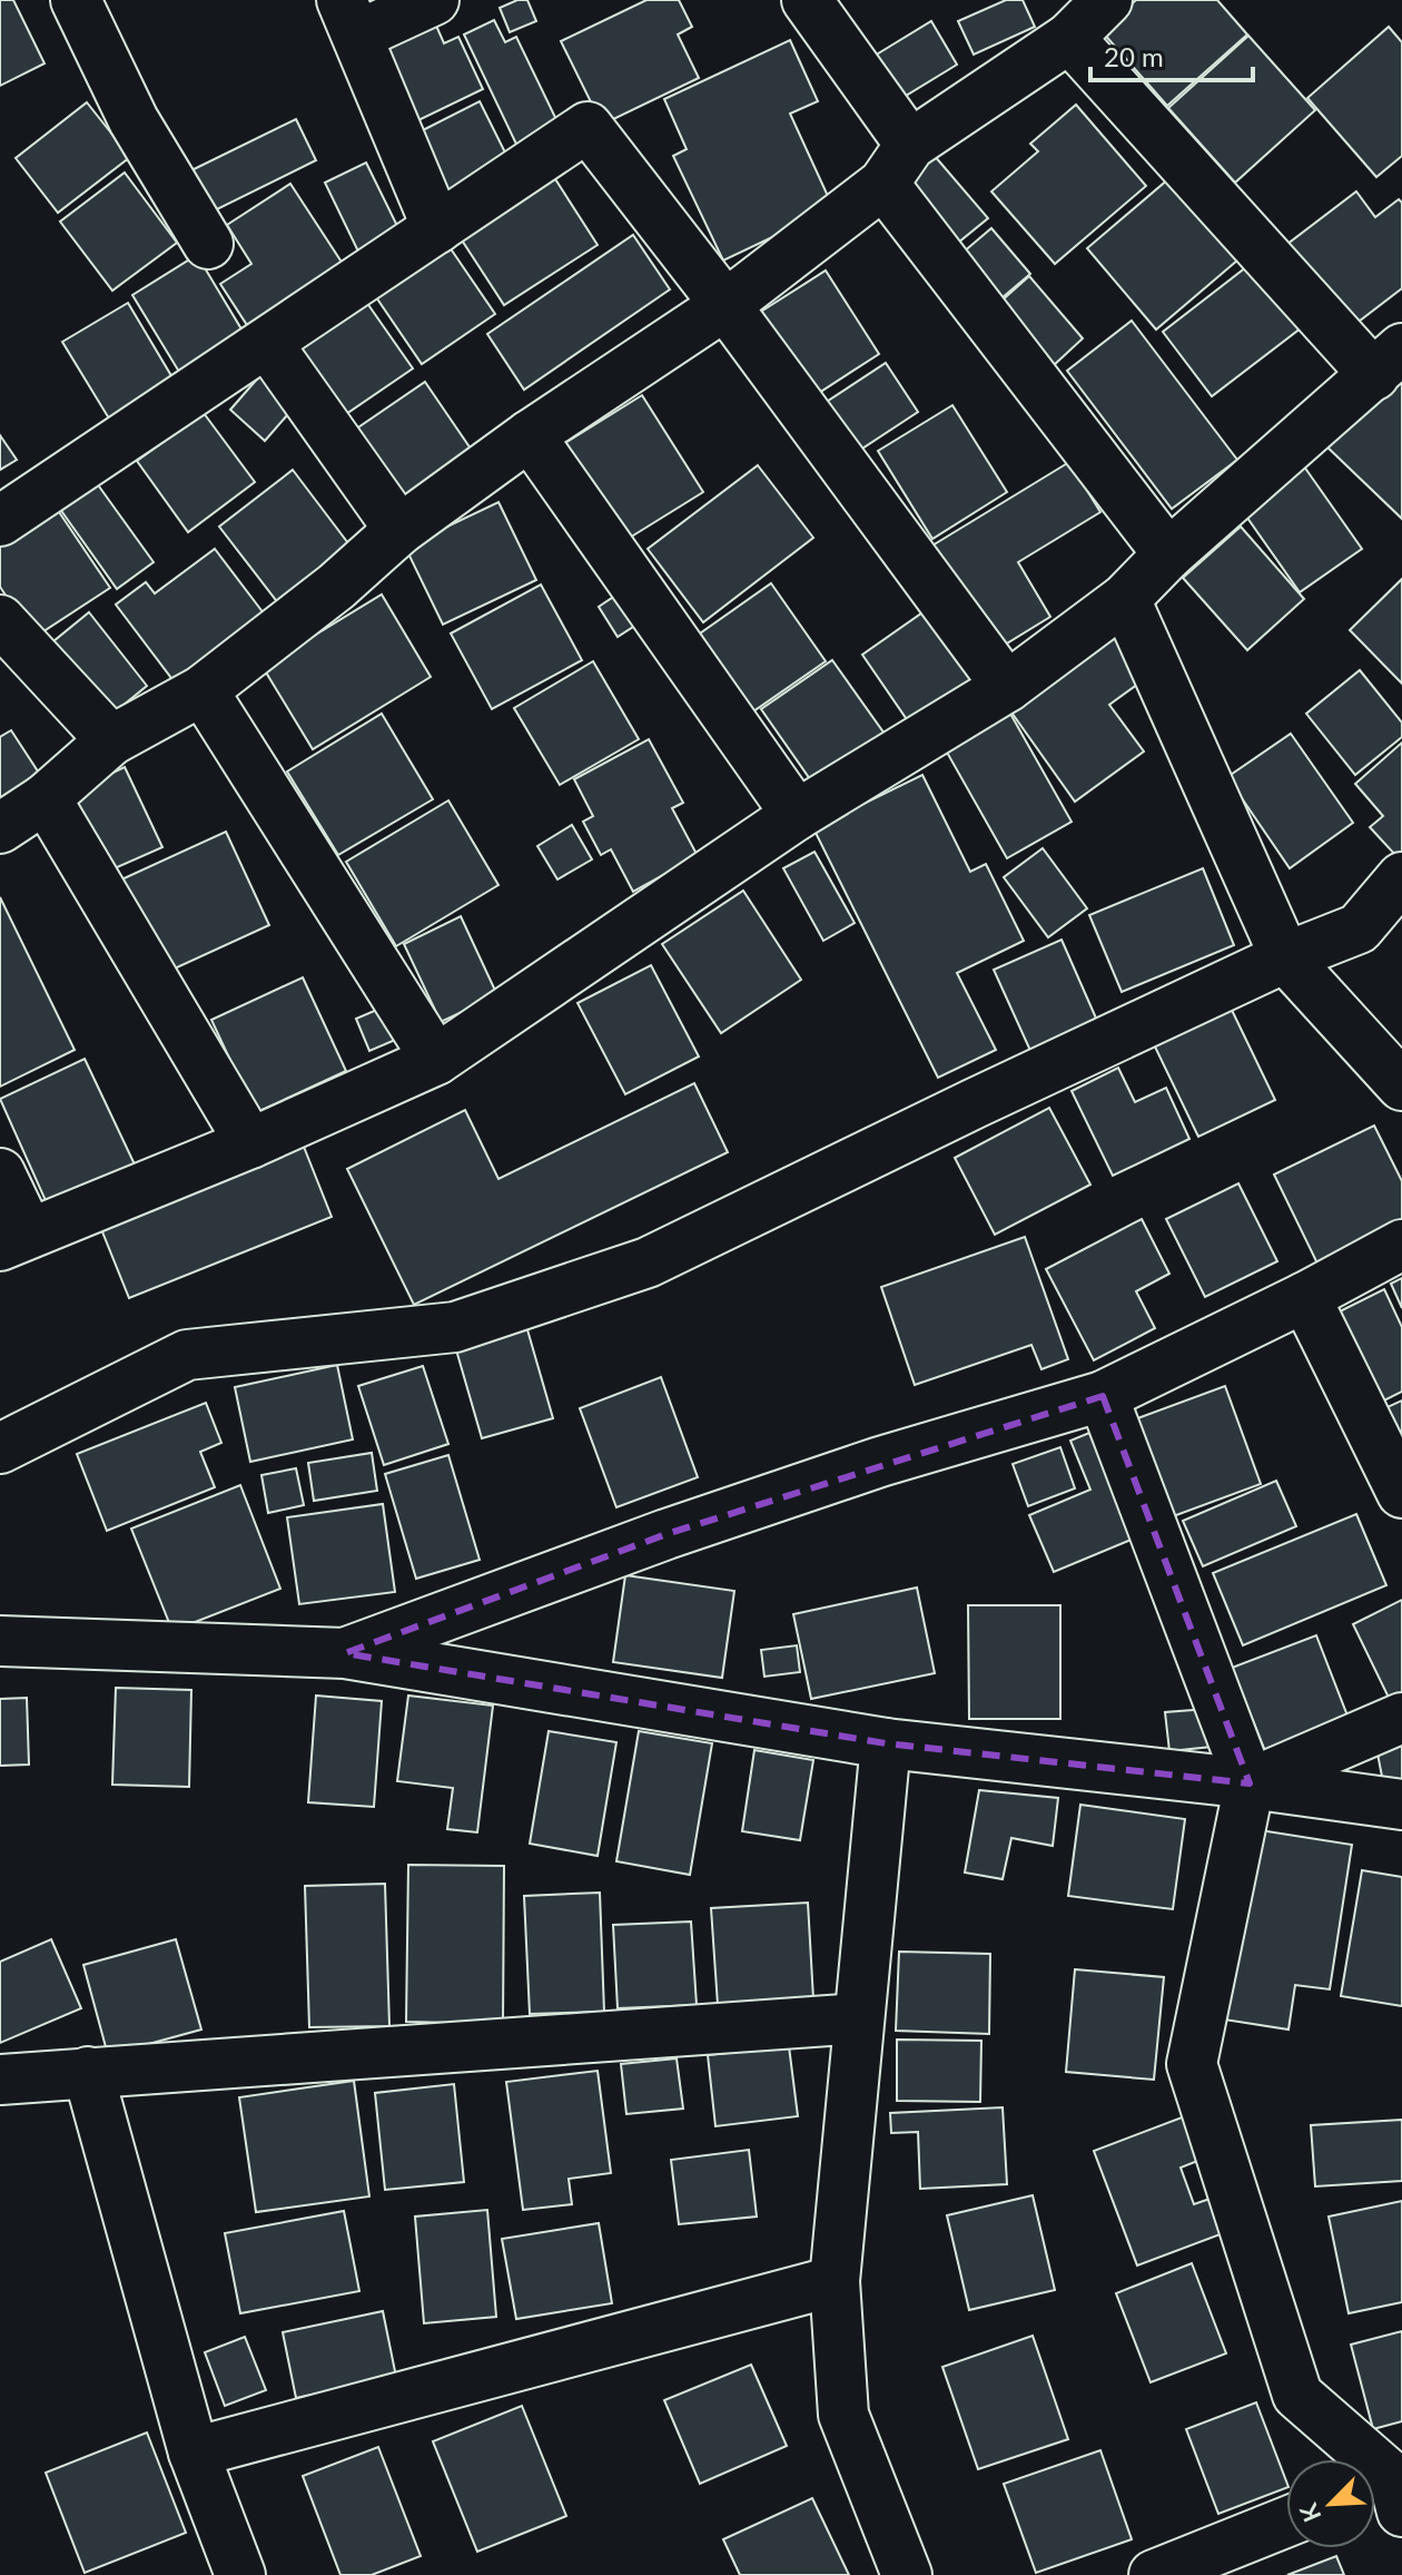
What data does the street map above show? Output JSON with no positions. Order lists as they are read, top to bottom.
{
  "scale_bar": "20 m",
  "north": "bottom left"
}
